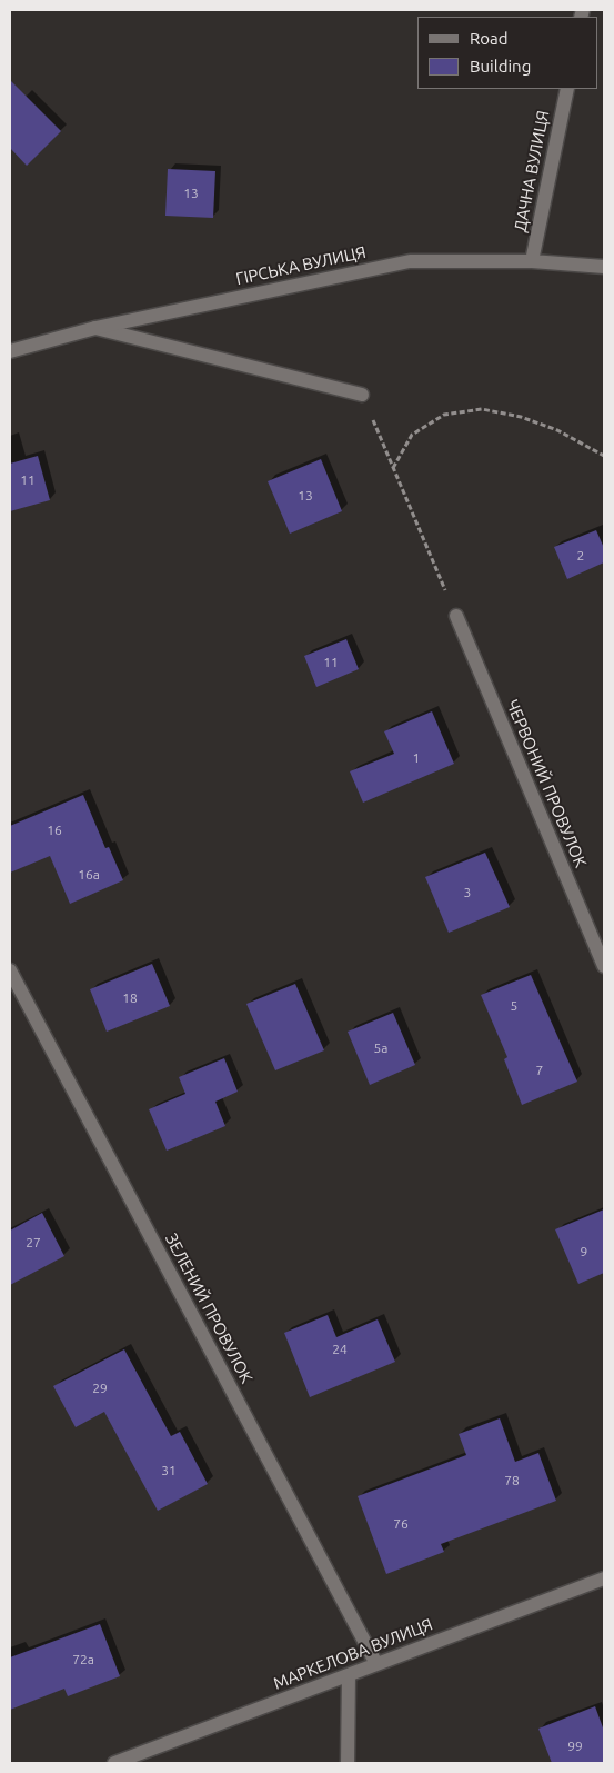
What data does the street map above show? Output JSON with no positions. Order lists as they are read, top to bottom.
{
  "streets": {
    "street": [
      "ДАЧНА ВУЛИЦЯ",
      "ГІРСЬКА ВУЛИЦЯ",
      "ЧЕРВОНИЙ ПРОВУЛОК",
      "ЗЕЛЕНИЙ ПРОВУЛОК",
      "МАРКЕЛОВА ВУЛИЦЯ"
    ]
  },
  "crossings": [
    ["ДАЧНА ВУЛИЦЯ", "ГІРСЬКА ВУЛИЦЯ"],
    ["ЗЕЛЕНИЙ ПРОВУЛОК", "МАРКЕЛОВА ВУЛИЦЯ"]
  ],
  "house_numbers": [
    "13",
    "11",
    "13",
    "2",
    "11",
    "1",
    "16",
    "16а",
    "3",
    "18",
    "5",
    "5а",
    "7",
    "27",
    "9",
    "24",
    "29",
    "31",
    "78",
    "76",
    "72а",
    "99"
  ],
  "legend": ["Road", "Building"]
}
